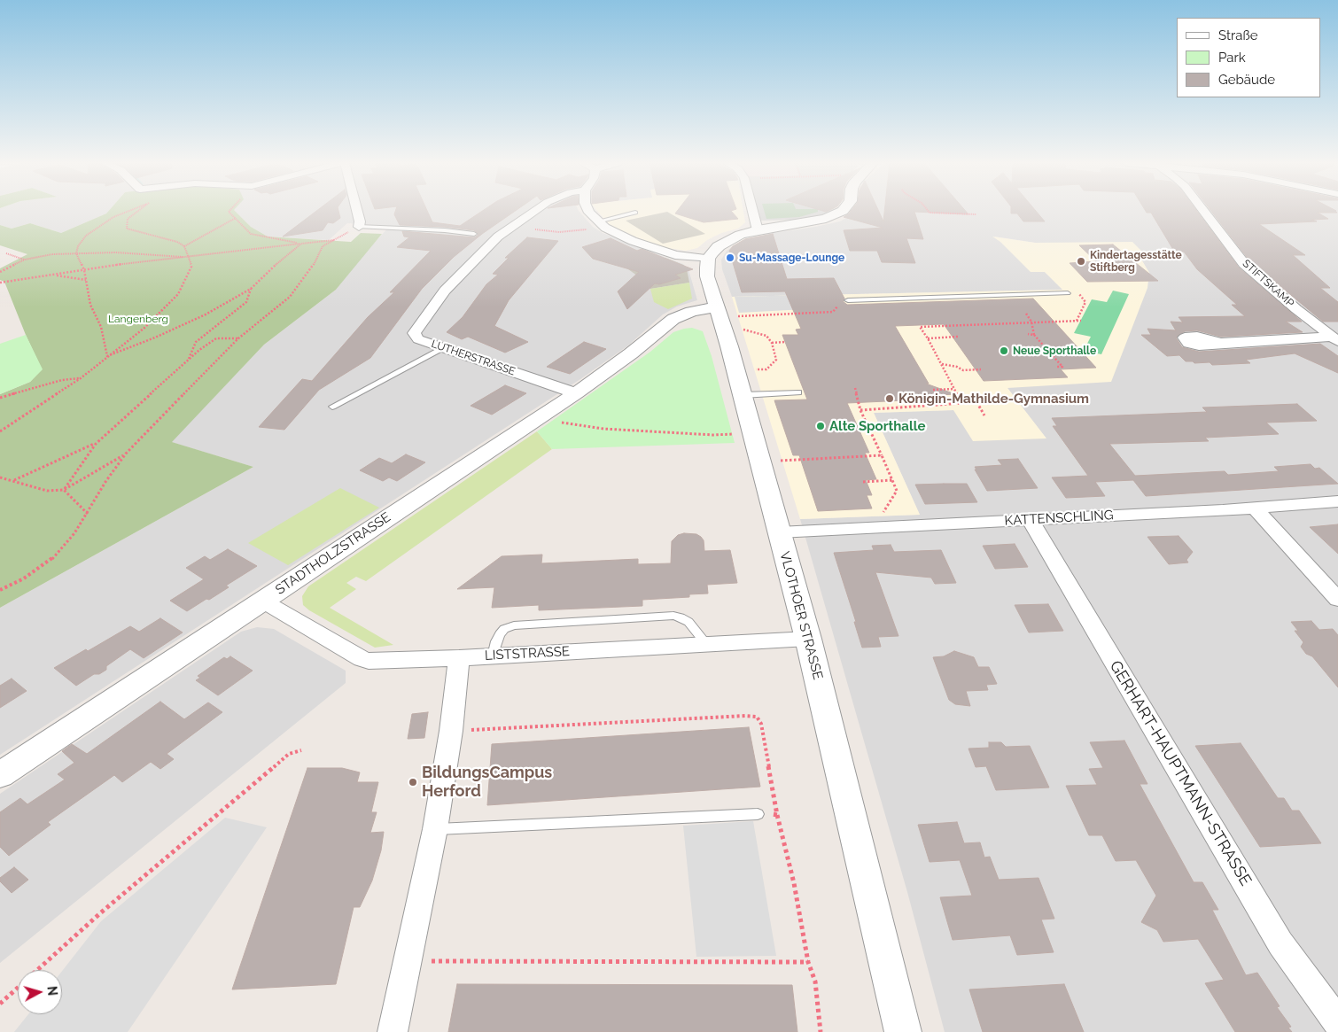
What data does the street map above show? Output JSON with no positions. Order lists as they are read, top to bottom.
{
  "streets": {
    "street": [
      "STIFTSKAMP",
      "LUTHERSTRASSE",
      "KATTENSCHLING",
      "STADTHOLZSTRASSE",
      "VLOTHOER STRASSE",
      "LISTSTRASSE",
      "GERHART-HAUPTMANN-STRASSE"
    ]
  },
  "crossings": [
    ["LUTHERSTRASSE", "STADTHOLZSTRASSE"],
    ["KATTENSCHLING", "VLOTHOER STRASSE"],
    ["KATTENSCHLING", "GERHART-HAUPTMANN-STRASSE"],
    ["STADTHOLZSTRASSE", "VLOTHOER STRASSE"],
    ["STADTHOLZSTRASSE", "LISTSTRASSE"],
    ["VLOTHOER STRASSE", "LISTSTRASSE"]
  ],
  "parks": ["Langenberg"],
  "places": [
    "Su-Massage-Lounge",
    "Kindertagesstätte Stiftberg",
    "Neue Sporthalle",
    "Königin-Mathilde-Gymnasium",
    "Alte Sporthalle",
    "BildungsCampus Herford"
  ],
  "legend": ["Straße", "Park", "Gebäude"],
  "north": "right"
}
